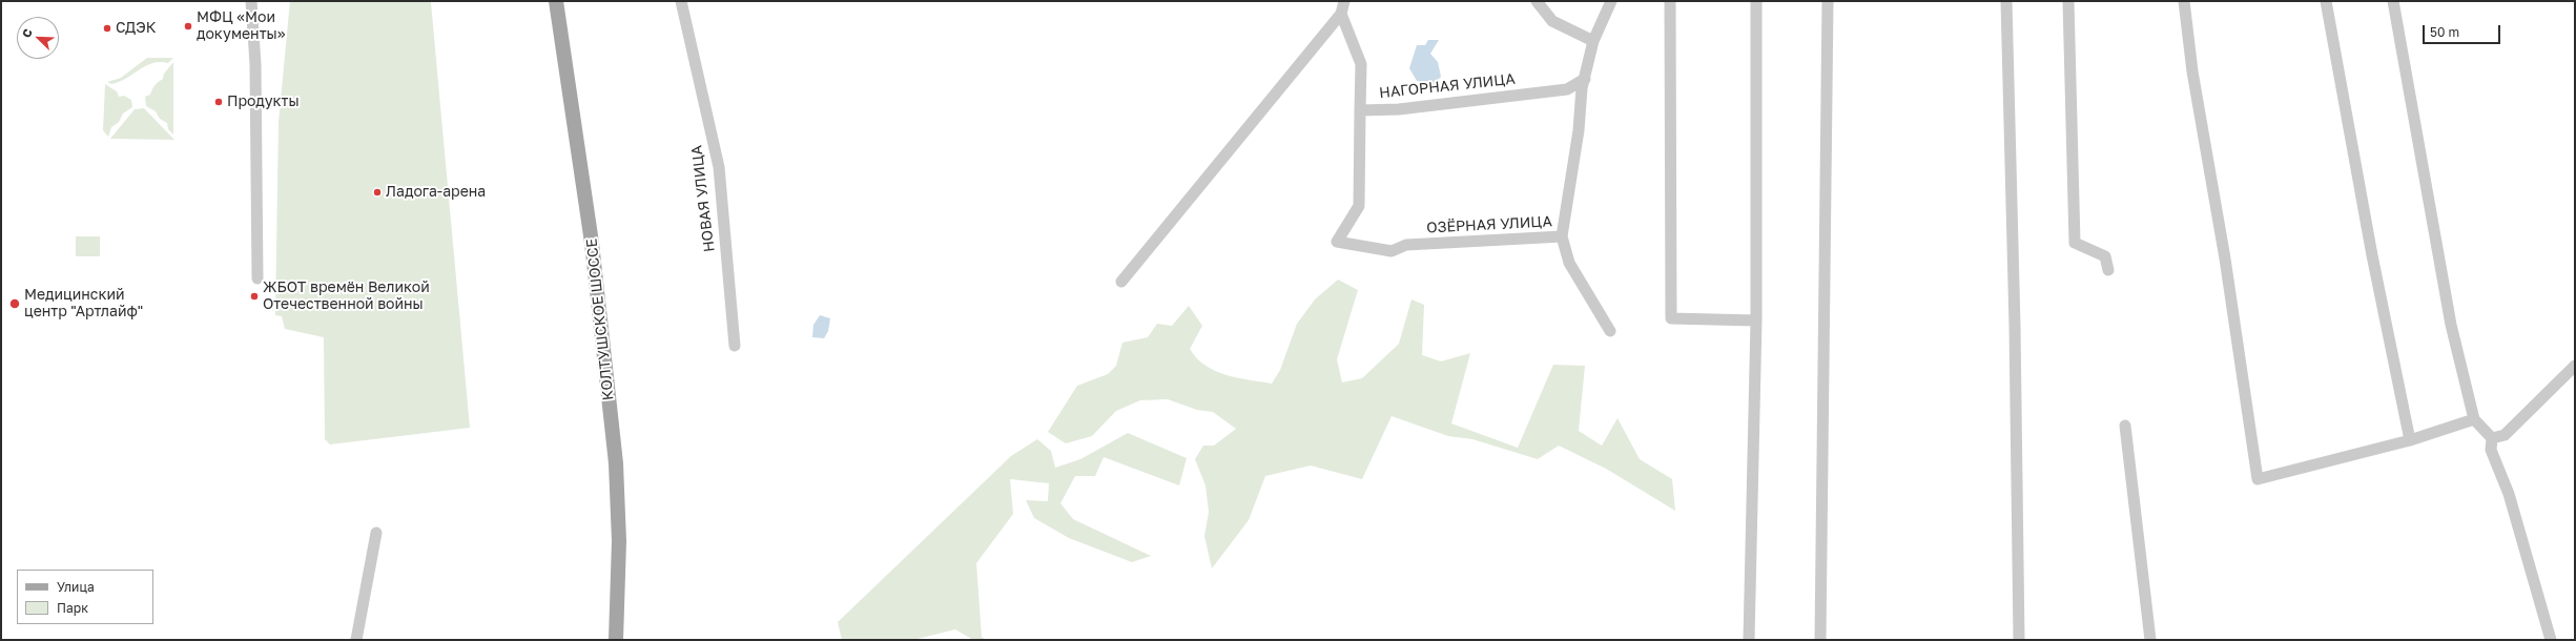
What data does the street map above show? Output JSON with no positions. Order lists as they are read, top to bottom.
{
  "streets": {
    "main road": ["КОЛТУШСКОЕ ШОССЕ"],
    "street": ["НАГОРНАЯ УЛИЦА", "НОВАЯ УЛИЦА", "ОЗЁРНАЯ УЛИЦА"]
  },
  "crossings": [
    ["НАГОРНАЯ УЛИЦА", "ОЗЁРНАЯ УЛИЦА"]
  ],
  "places": [
    "МФЦ «Мои документы»",
    "СДЭК",
    "Продукты",
    "Ладога-арена",
    "ЖБОТ времён Великой Отечественной войны",
    "Медицинский центр \"Артлайф\""
  ],
  "legend": ["Улица", "Парк"],
  "scale_bar": "50 m",
  "north": "top left"
}
